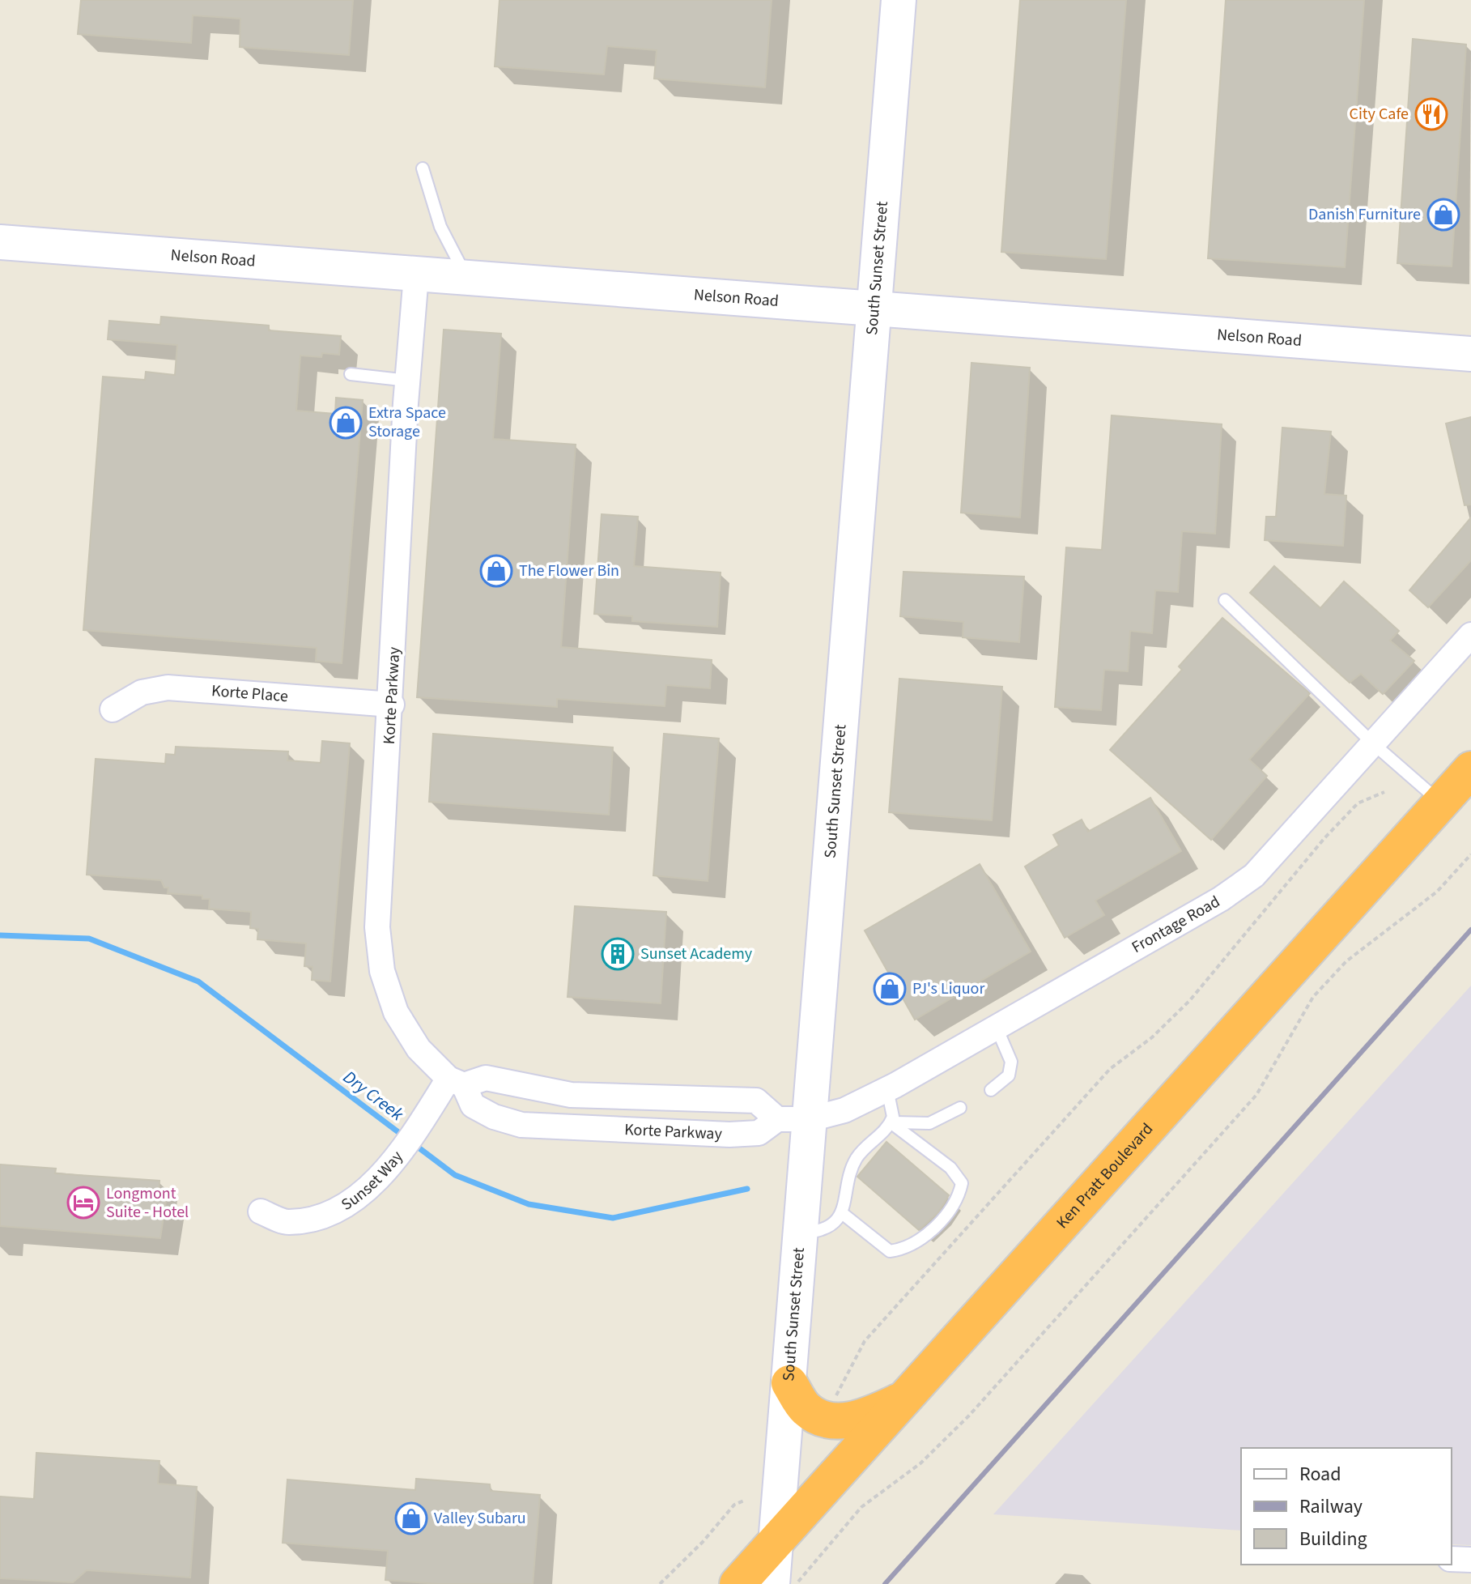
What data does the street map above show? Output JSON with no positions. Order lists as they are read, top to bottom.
{
  "streets": {
    "highway": ["Ken Pratt Boulevard"],
    "street": [
      "Nelson Road",
      "South Sunset Street",
      "Korte Place",
      "Korte Parkway",
      "Frontage Road",
      "Sunset Way"
    ]
  },
  "crossings": [
    ["Nelson Road", "South Sunset Street"],
    ["Nelson Road", "Korte Parkway"],
    ["South Sunset Street", "Korte Parkway"],
    ["South Sunset Street", "Frontage Road"],
    ["South Sunset Street", "Ken Pratt Boulevard"],
    ["Korte Place", "Korte Parkway"],
    ["Korte Parkway", "Frontage Road"],
    ["Korte Parkway", "Sunset Way"]
  ],
  "water": ["Dry Creek"],
  "places": {
    "restaurant": ["City Cafe"],
    "shop": [
      "Danish Furniture",
      "Extra Space Storage",
      "The Flower Bin",
      "PJ's Liquor",
      "Valley Subaru"
    ],
    "building": ["Sunset Academy"],
    "hotel": ["Longmont Suite - Hotel"]
  },
  "legend": ["Road", "Railway", "Building"]
}
